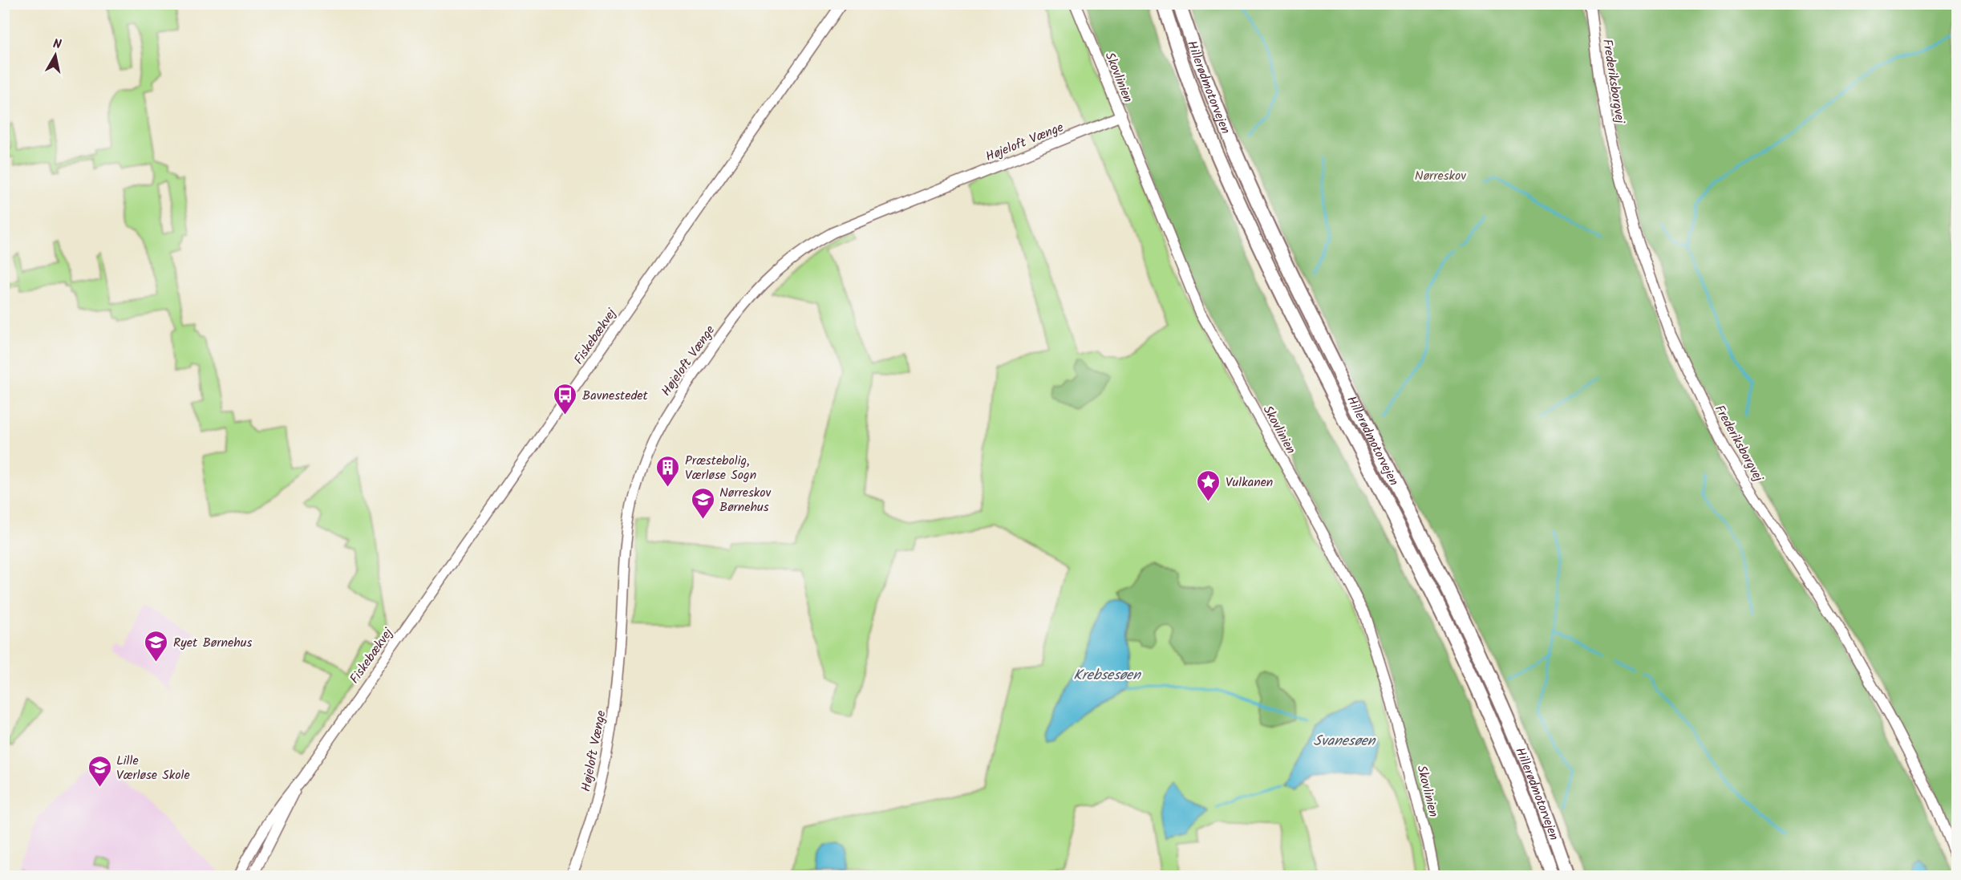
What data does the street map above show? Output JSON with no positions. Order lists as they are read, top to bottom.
{
  "streets": {
    "highway": ["Hillerødmotorvejen"],
    "street": [
      "Skovlinien",
      "Frederiksborgvej",
      "Højeloft Vænge",
      "Fiskebækvej"
    ]
  },
  "crossings": [
    ["Skovlinien", "Højeloft Vænge"]
  ],
  "water": ["Krebsesøen", "Svanesøen"],
  "parks": ["Nørreskov"],
  "places": {
    "bus stop": ["Bavnestedet"],
    "building": ["Præstebolig, Værløse Sogn"],
    "place": ["Vulkanen"],
    "school or university": ["Nørreskov Børnehus", "Ryet Børnehus", "Lille Værløse Skole"]
  },
  "north": "top"
}
